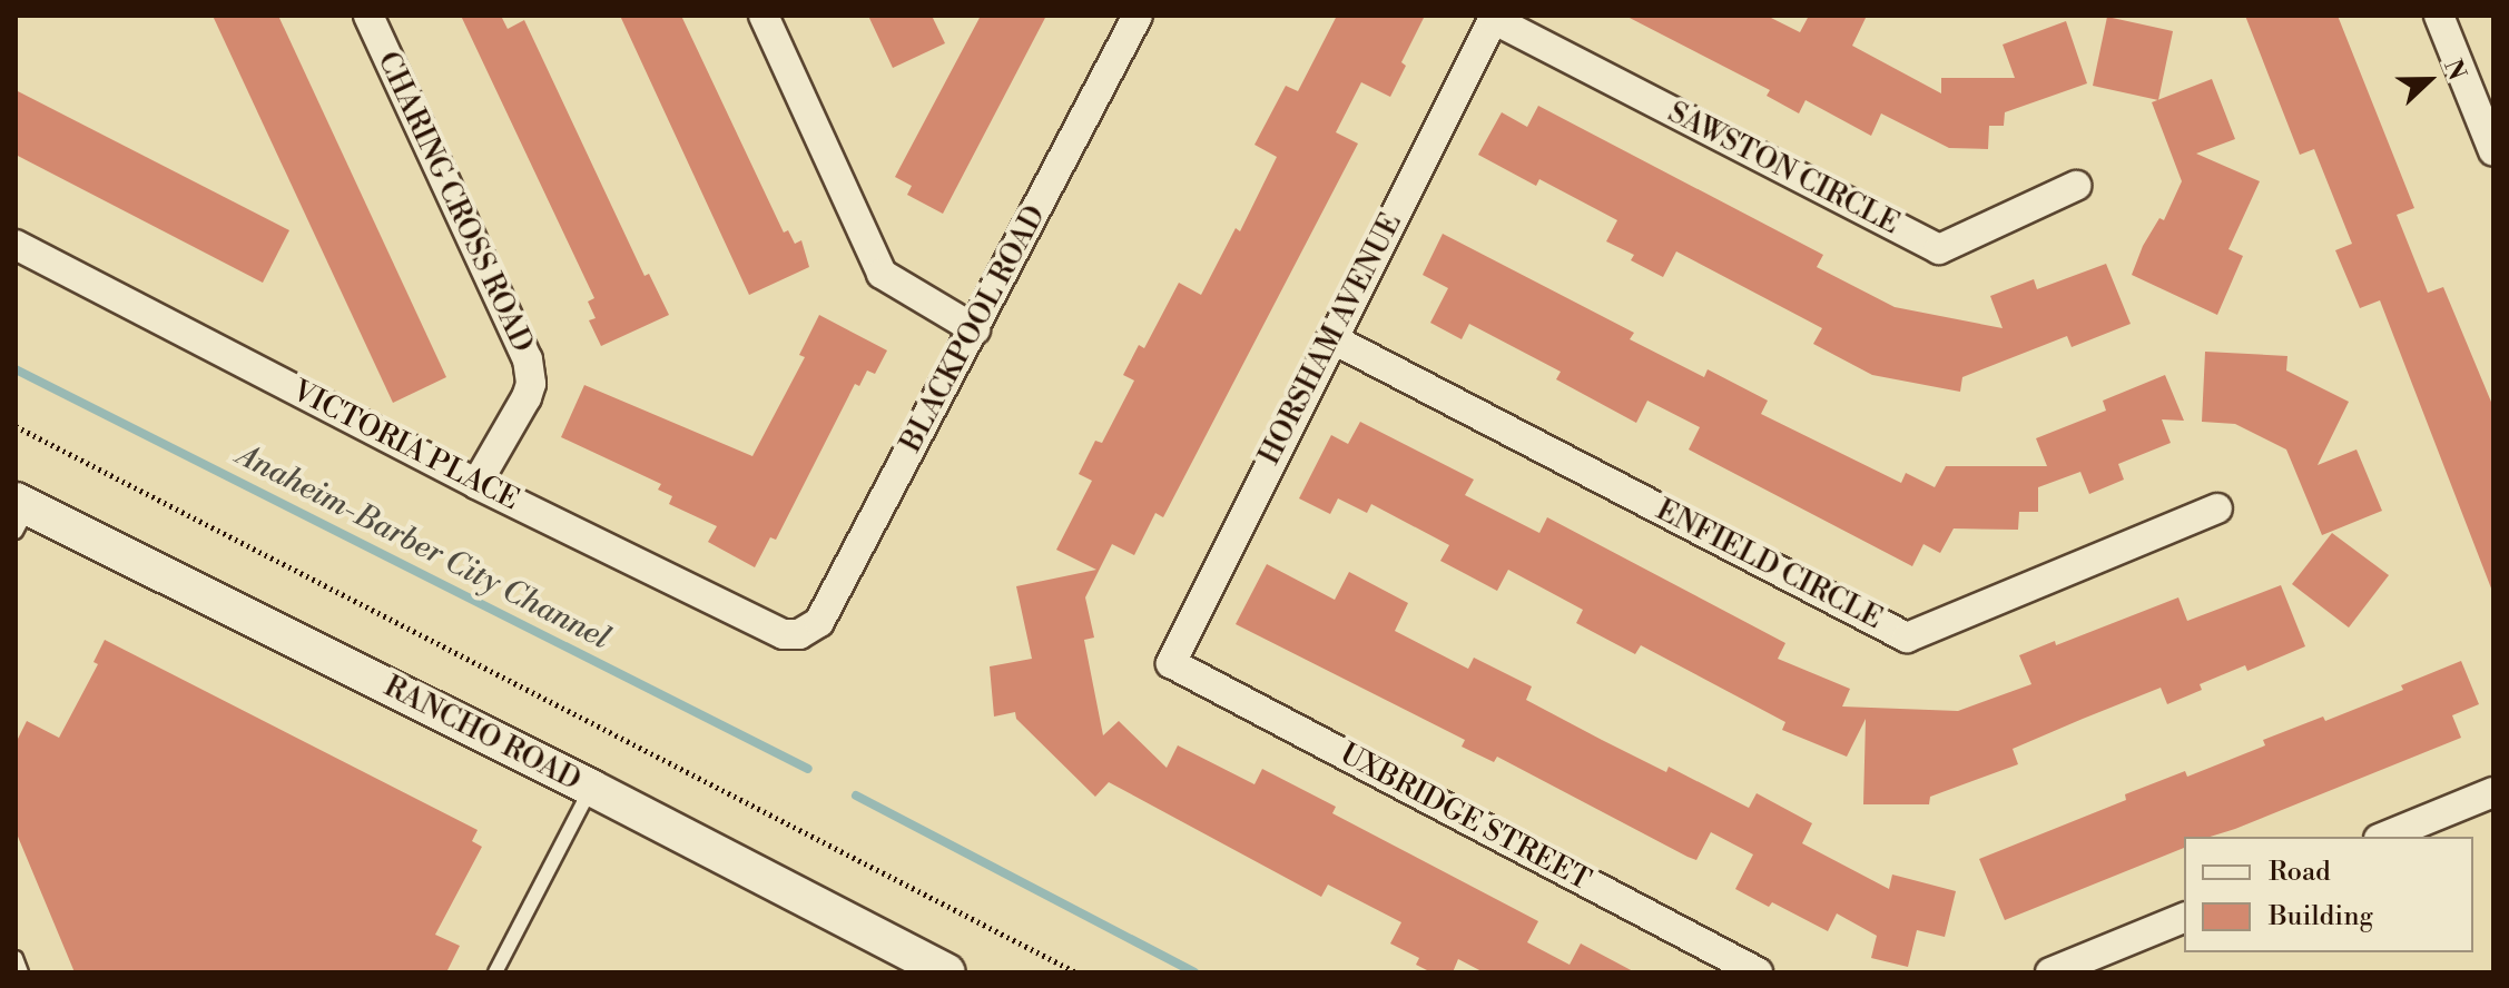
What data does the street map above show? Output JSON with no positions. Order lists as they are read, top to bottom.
{
  "streets": {
    "street": [
      "SAWSTON CIRCLE",
      "CHARING CROSS ROAD",
      "BLACKPOOL ROAD",
      "HORSHAM AVENUE",
      "VICTORIA PLACE",
      "ENFIELD CIRCLE",
      "RANCHO ROAD",
      "UXBRIDGE STREET"
    ]
  },
  "crossings": [
    ["SAWSTON CIRCLE", "HORSHAM AVENUE"],
    ["CHARING CROSS ROAD", "VICTORIA PLACE"],
    ["BLACKPOOL ROAD", "VICTORIA PLACE"],
    ["HORSHAM AVENUE", "ENFIELD CIRCLE"],
    ["HORSHAM AVENUE", "UXBRIDGE STREET"]
  ],
  "water": ["Anaheim-Barber City Channel"],
  "legend": ["Road", "Building"],
  "north": "right"
}
